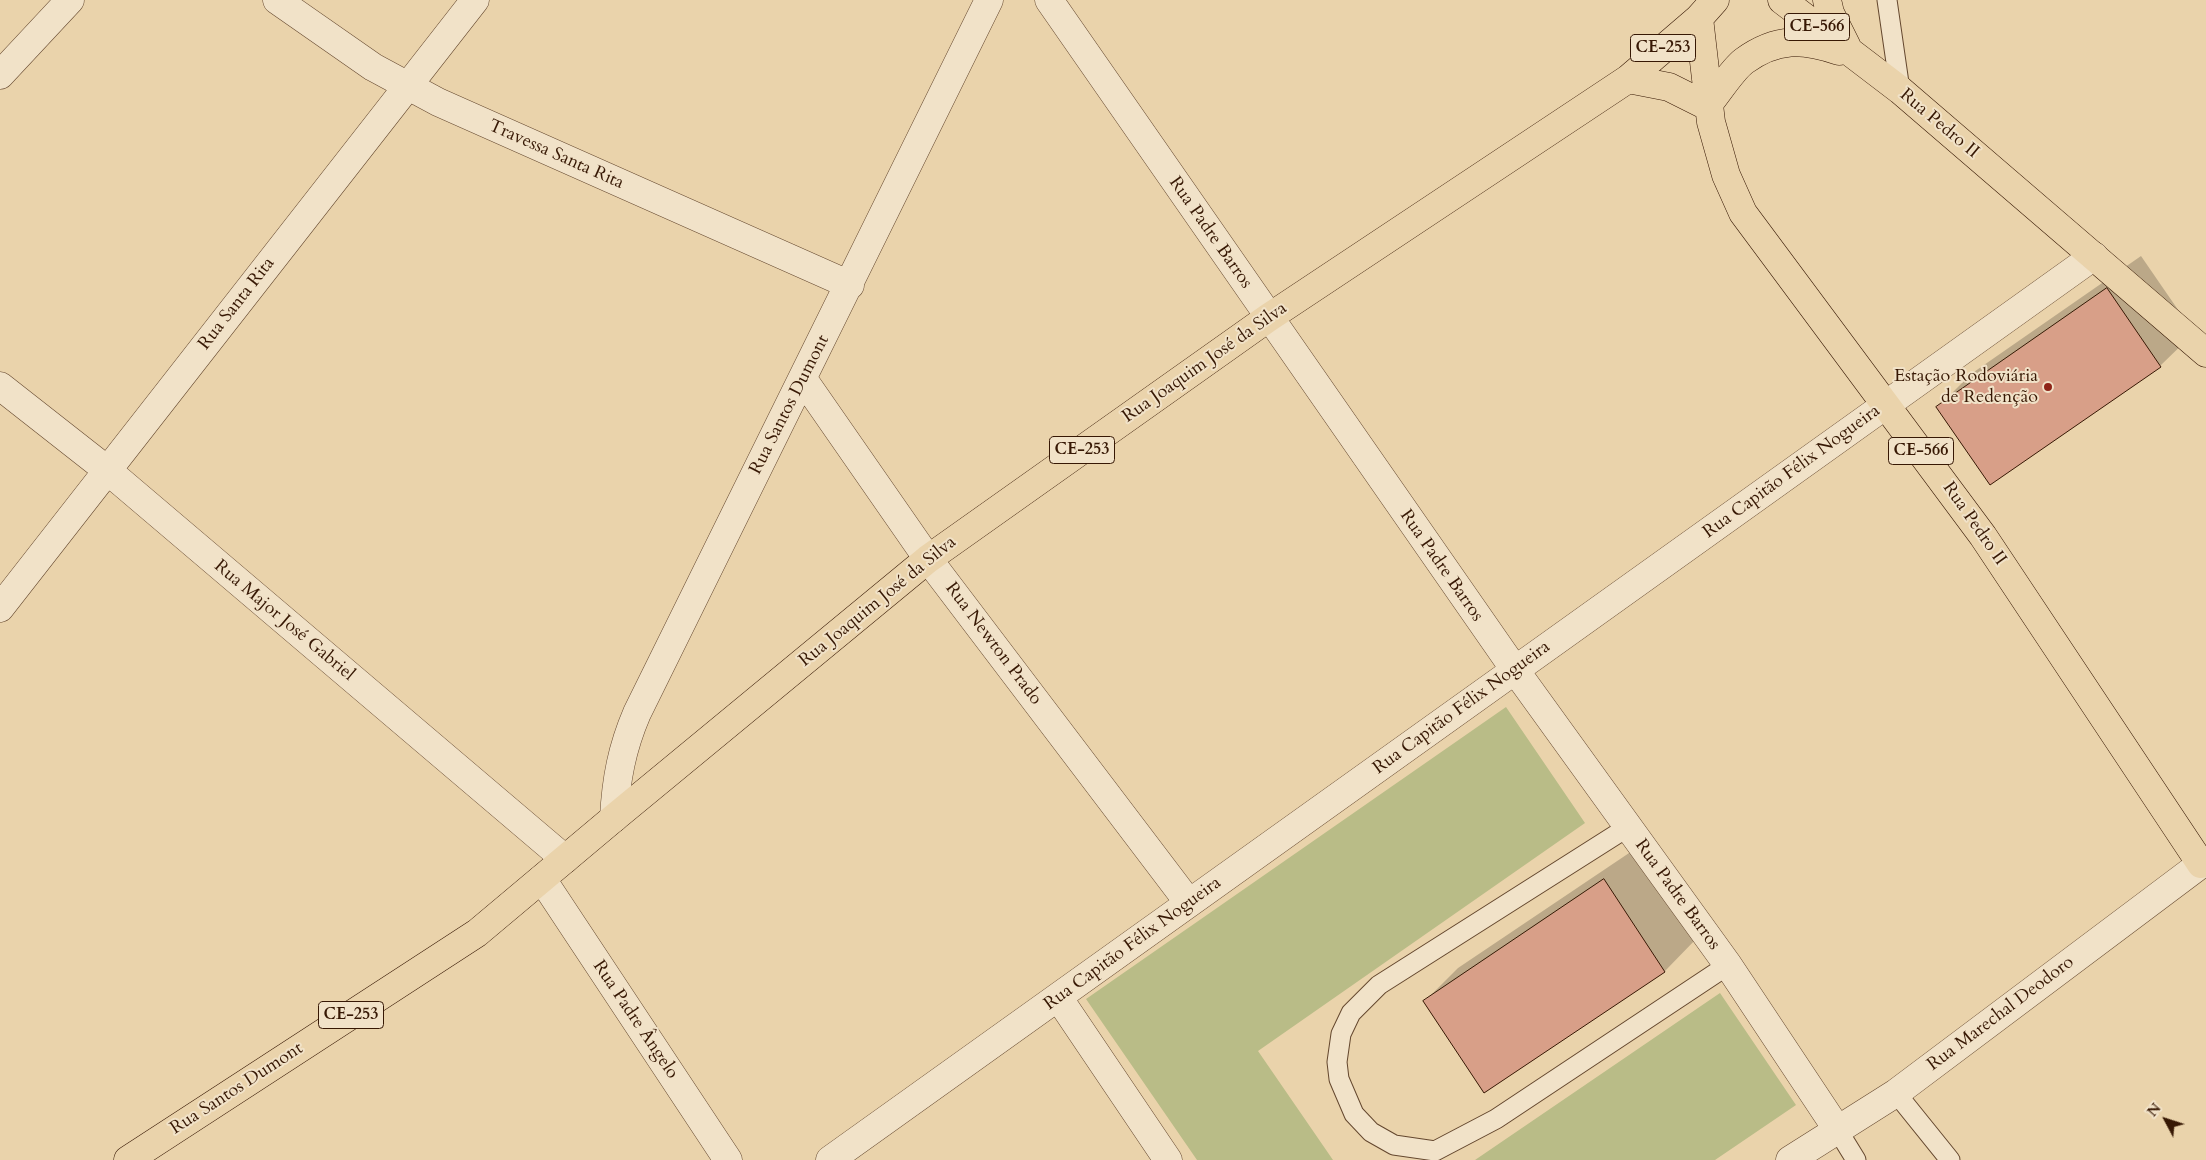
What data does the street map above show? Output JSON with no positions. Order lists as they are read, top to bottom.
{
  "streets": {
    "main road": [
      "CE-566",
      "CE-253",
      "Rua Pedro II",
      "Rua Joaquim José da Silva",
      "Rua Santos Dumont"
    ],
    "street": [
      "Travessa Santa Rita",
      "Rua Padre Barros",
      "Rua Santa Rita",
      "Rua Capitão Félix Nogueira",
      "Rua Major José Gabriel",
      "Rua Newton Prado",
      "Rua Marechal Deodoro",
      "Rua Padre Ângelo"
    ]
  },
  "crossings": [
    ["CE-566", "Rua Pedro II"],
    ["Rua Pedro II", "Rua Joaquim José da Silva"],
    ["Rua Pedro II", "Rua Capitão Félix Nogueira"],
    ["Rua Pedro II", "Rua Marechal Deodoro"],
    ["Travessa Santa Rita", "Rua Santa Rita"],
    ["Travessa Santa Rita", "Rua Santos Dumont"],
    ["Rua Padre Barros", "Rua Joaquim José da Silva"],
    ["Rua Padre Barros", "Rua Capitão Félix Nogueira"],
    ["Rua Padre Barros", "Rua Marechal Deodoro"],
    ["Rua Santa Rita", "Rua Major José Gabriel"],
    ["Rua Joaquim José da Silva", "Rua Santos Dumont"],
    ["Rua Joaquim José da Silva", "Rua Major José Gabriel"],
    ["Rua Joaquim José da Silva", "Rua Newton Prado"],
    ["Rua Santos Dumont", "Rua Major José Gabriel"],
    ["Rua Santos Dumont", "Rua Newton Prado"],
    ["Rua Santos Dumont", "Rua Padre Ângelo"],
    ["Rua Capitão Félix Nogueira", "Rua Newton Prado"]
  ],
  "places": ["Estação Rodoviária de Redenção"],
  "north": "top left"
}
